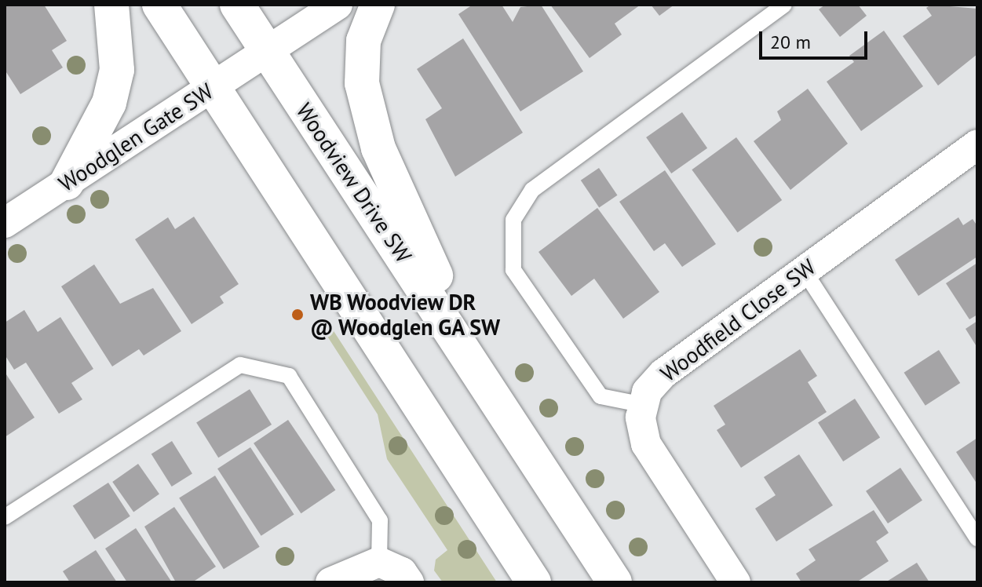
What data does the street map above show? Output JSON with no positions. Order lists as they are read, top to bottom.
{
  "streets": {
    "street": ["Woodglen Gate SW", "Woodview Drive SW", "Woodfield Close SW"]
  },
  "crossings": [
    ["Woodglen Gate SW", "Woodview Drive SW"]
  ],
  "places": ["WB Woodview DR @ Woodglen GA SW"],
  "scale_bar": "20 m"
}
